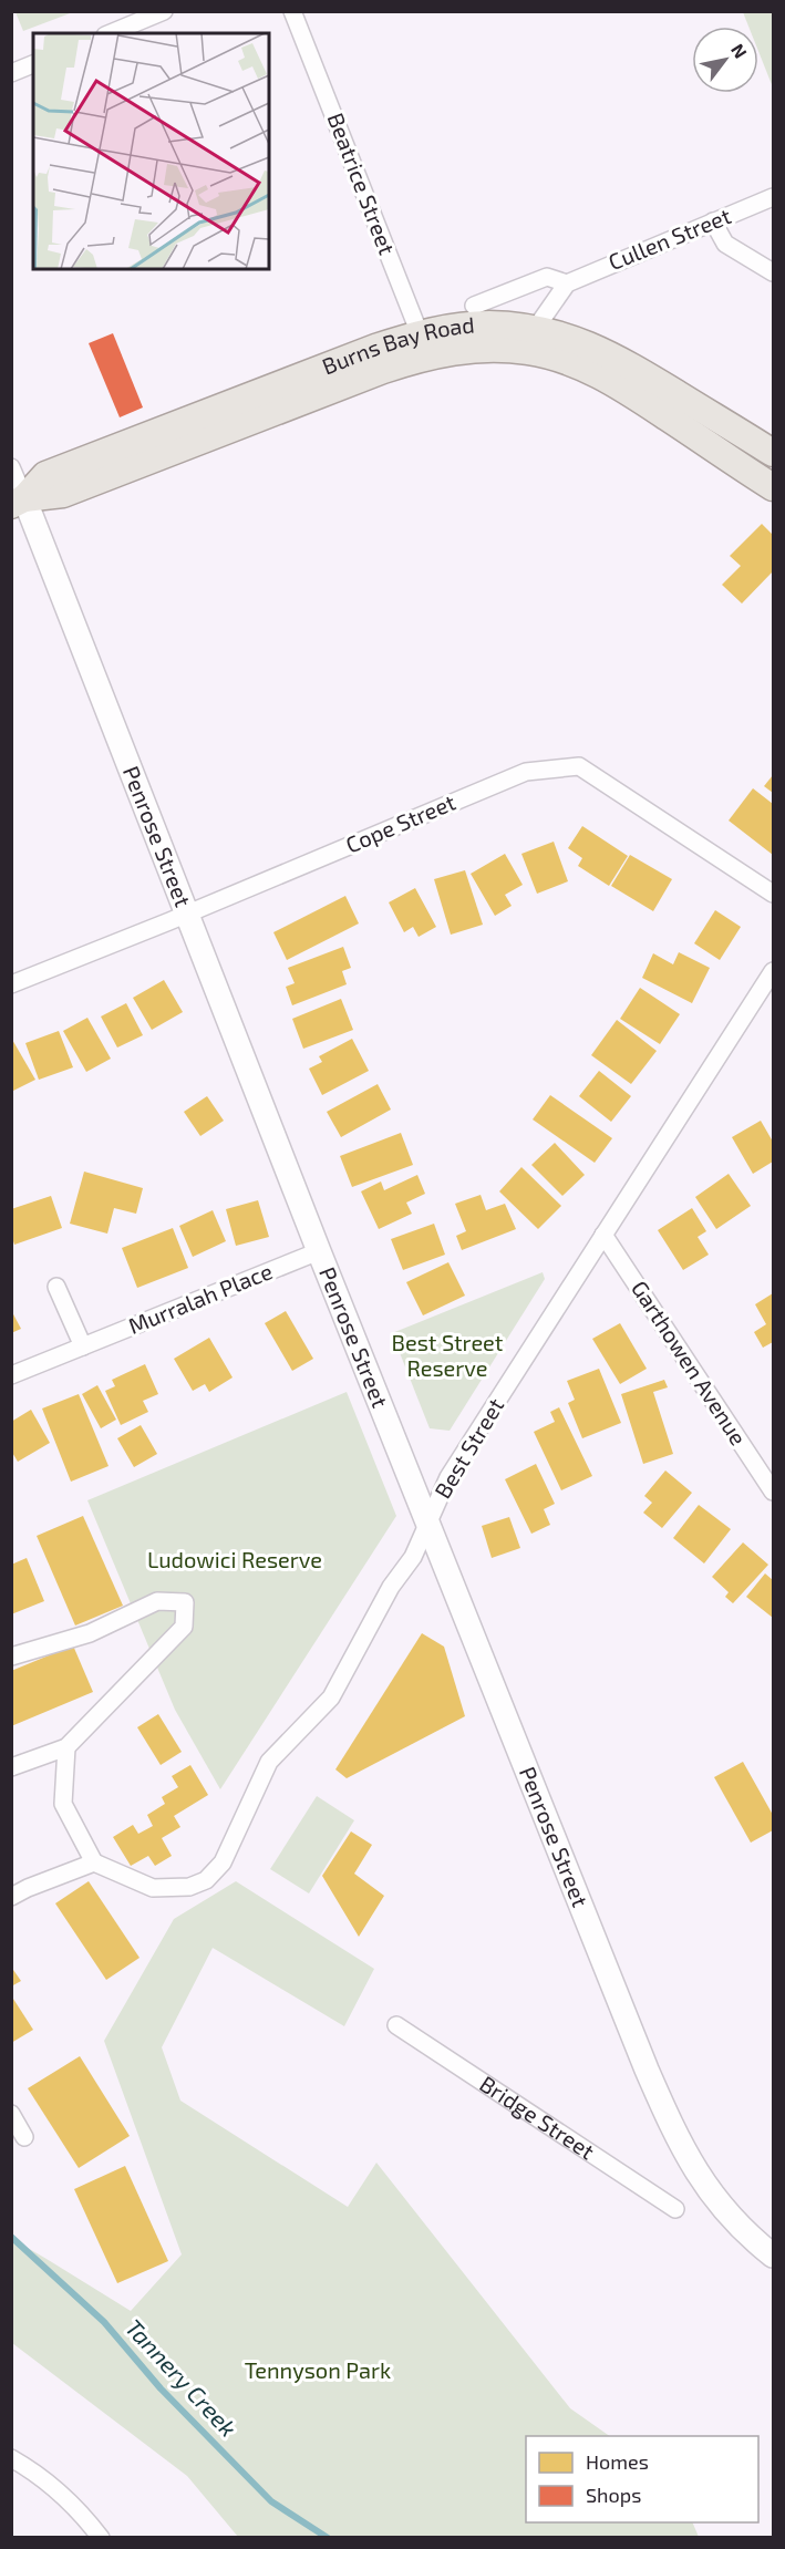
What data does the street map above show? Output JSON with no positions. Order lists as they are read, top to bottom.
{
  "streets": {
    "main road": ["Burns Bay Road", "Penrose Street"],
    "street": [
      "Beatrice Street",
      "Cullen Street",
      "Cope Street",
      "Murralah Place",
      "Garthowen Avenue",
      "Best Street",
      "Bridge Street"
    ]
  },
  "crossings": [
    ["Beatrice Street", "Burns Bay Road"],
    ["Burns Bay Road", "Penrose Street"],
    ["Cope Street", "Penrose Street"],
    ["Penrose Street", "Murralah Place"],
    ["Penrose Street", "Best Street"],
    ["Garthowen Avenue", "Best Street"]
  ],
  "water": ["Tannery Creek"],
  "parks": ["Best Street Reserve", "Ludowici Reserve", "Tennyson Park"],
  "legend": ["Homes", "Shops"],
  "north": "top right"
}
